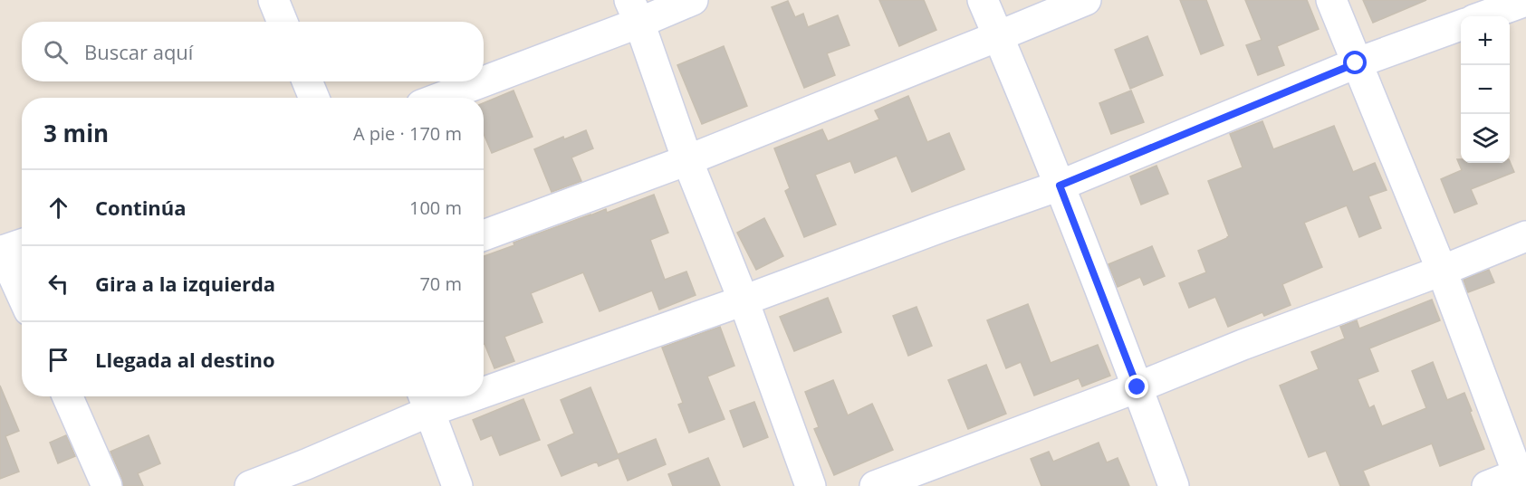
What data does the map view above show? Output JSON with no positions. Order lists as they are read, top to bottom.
{
  "page": {
    "map_buttons": ["+", "−"],
    "search": "Buscar aquí",
    "heading": ["3 min", "A pie · 170 m"],
    "list": [
      ["Continúa", "100 m"],
      ["Gira a la izquierda", "70 m"],
      "Llegada al destino"
    ]
  }
}
